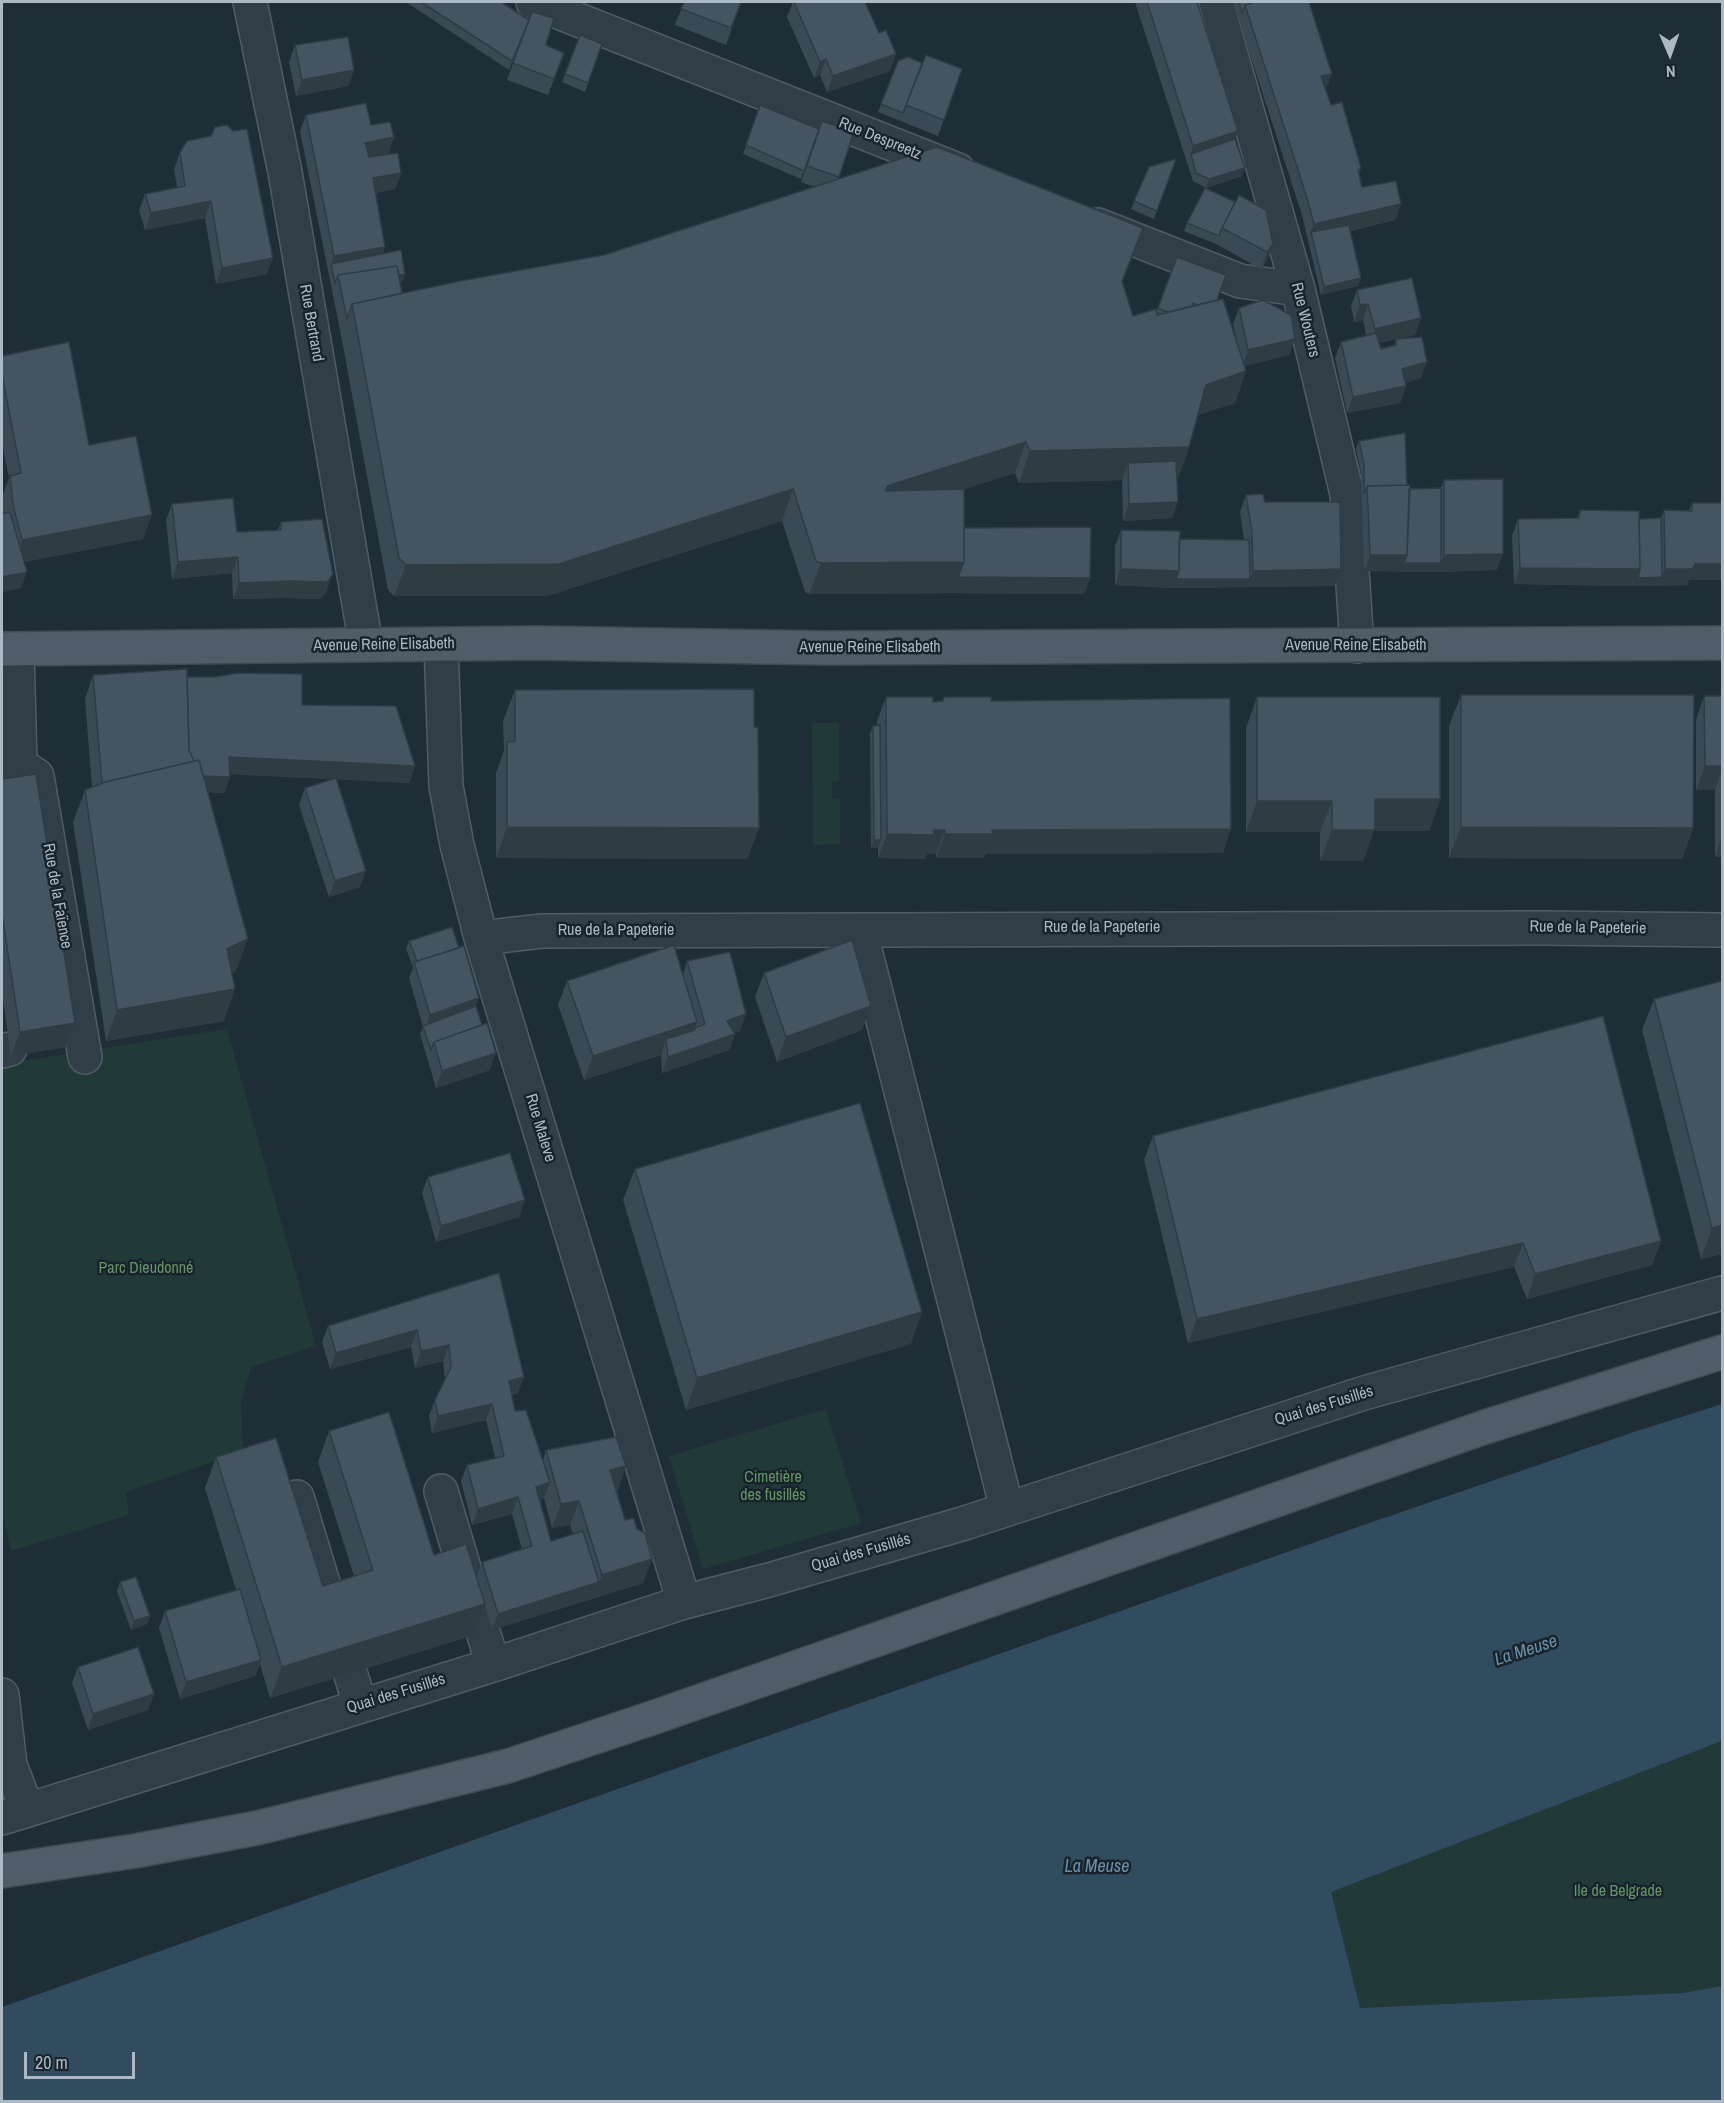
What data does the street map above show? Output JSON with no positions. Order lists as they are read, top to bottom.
{
  "streets": {
    "main road": ["Avenue Reine Elisabeth"],
    "street": [
      "Rue Despreetz",
      "Rue Wouters",
      "Rue Bertrand",
      "Rue de la Faïence",
      "Rue de la Papeterie",
      "Rue Maleve",
      "Quai des Fusillés"
    ]
  },
  "crossings": [
    ["Rue Wouters", "Avenue Reine Elisabeth"],
    ["Rue Bertrand", "Avenue Reine Elisabeth"],
    ["Avenue Reine Elisabeth", "Rue de la Faïence"],
    ["Avenue Reine Elisabeth", "Rue Maleve"],
    ["Rue de la Papeterie", "Rue Maleve"],
    ["Rue Maleve", "Quai des Fusillés"]
  ],
  "water": ["La Meuse"],
  "parks": ["Parc Dieudonné", "Cimetière des fusillés", "Ile de Belgrade"],
  "scale_bar": "20 m",
  "north": "bottom"
}
